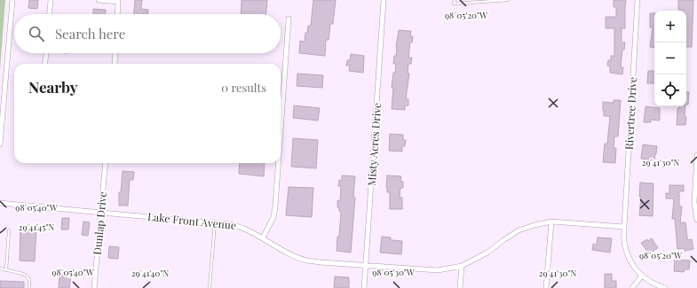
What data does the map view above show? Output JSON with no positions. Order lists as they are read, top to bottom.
{
  "streets": {
    "street": [
      "Rivertree Drive",
      "Misty Acres Drive",
      "Lake Front Avenue",
      "Dunlap Drive"
    ]
  },
  "crossings": [
    ["Rivertree Drive", "Lake Front Avenue"],
    ["Misty Acres Drive", "Lake Front Avenue"],
    ["Lake Front Avenue", "Dunlap Drive"]
  ],
  "page": {
    "map_buttons": ["+", "−"],
    "search": "Search here",
    "heading": ["Nearby", "0 results"]
  },
  "coordinates": [
    "98°05'20\"W",
    "29°41'30\"N",
    "98°05'40\"W",
    "29°41'45\"N",
    "98°05'30\"W",
    "29°41'40\"N"
  ]
}
